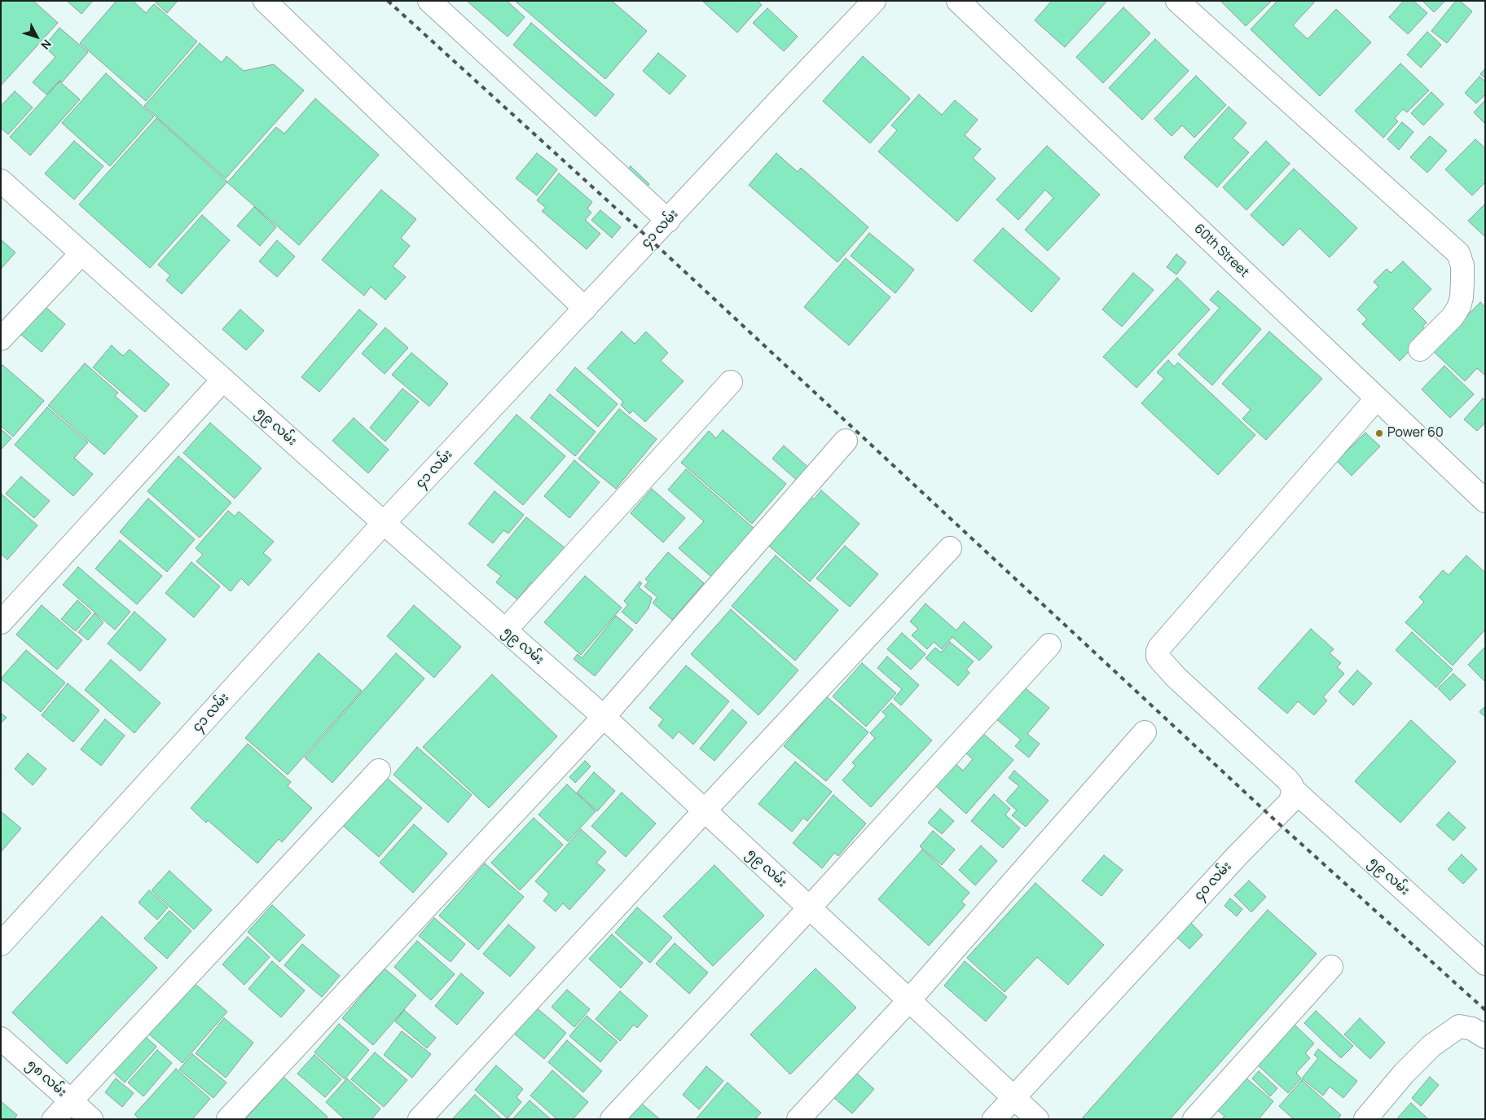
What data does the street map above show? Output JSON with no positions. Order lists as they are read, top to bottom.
{
  "streets": {
    "street": [
      "၄၁ လမ်း",
      "60th Street",
      "၅၉ လမ်း",
      "၄၀ လမ်း",
      "၅၈ လမ်း"
    ]
  },
  "crossings": [
    ["၄၁ လမ်း", "၅၉ လမ်း"],
    ["၅၉ လမ်း", "၄၀ လမ်း"]
  ],
  "places": ["Power 60"],
  "north": "bottom right"
}
